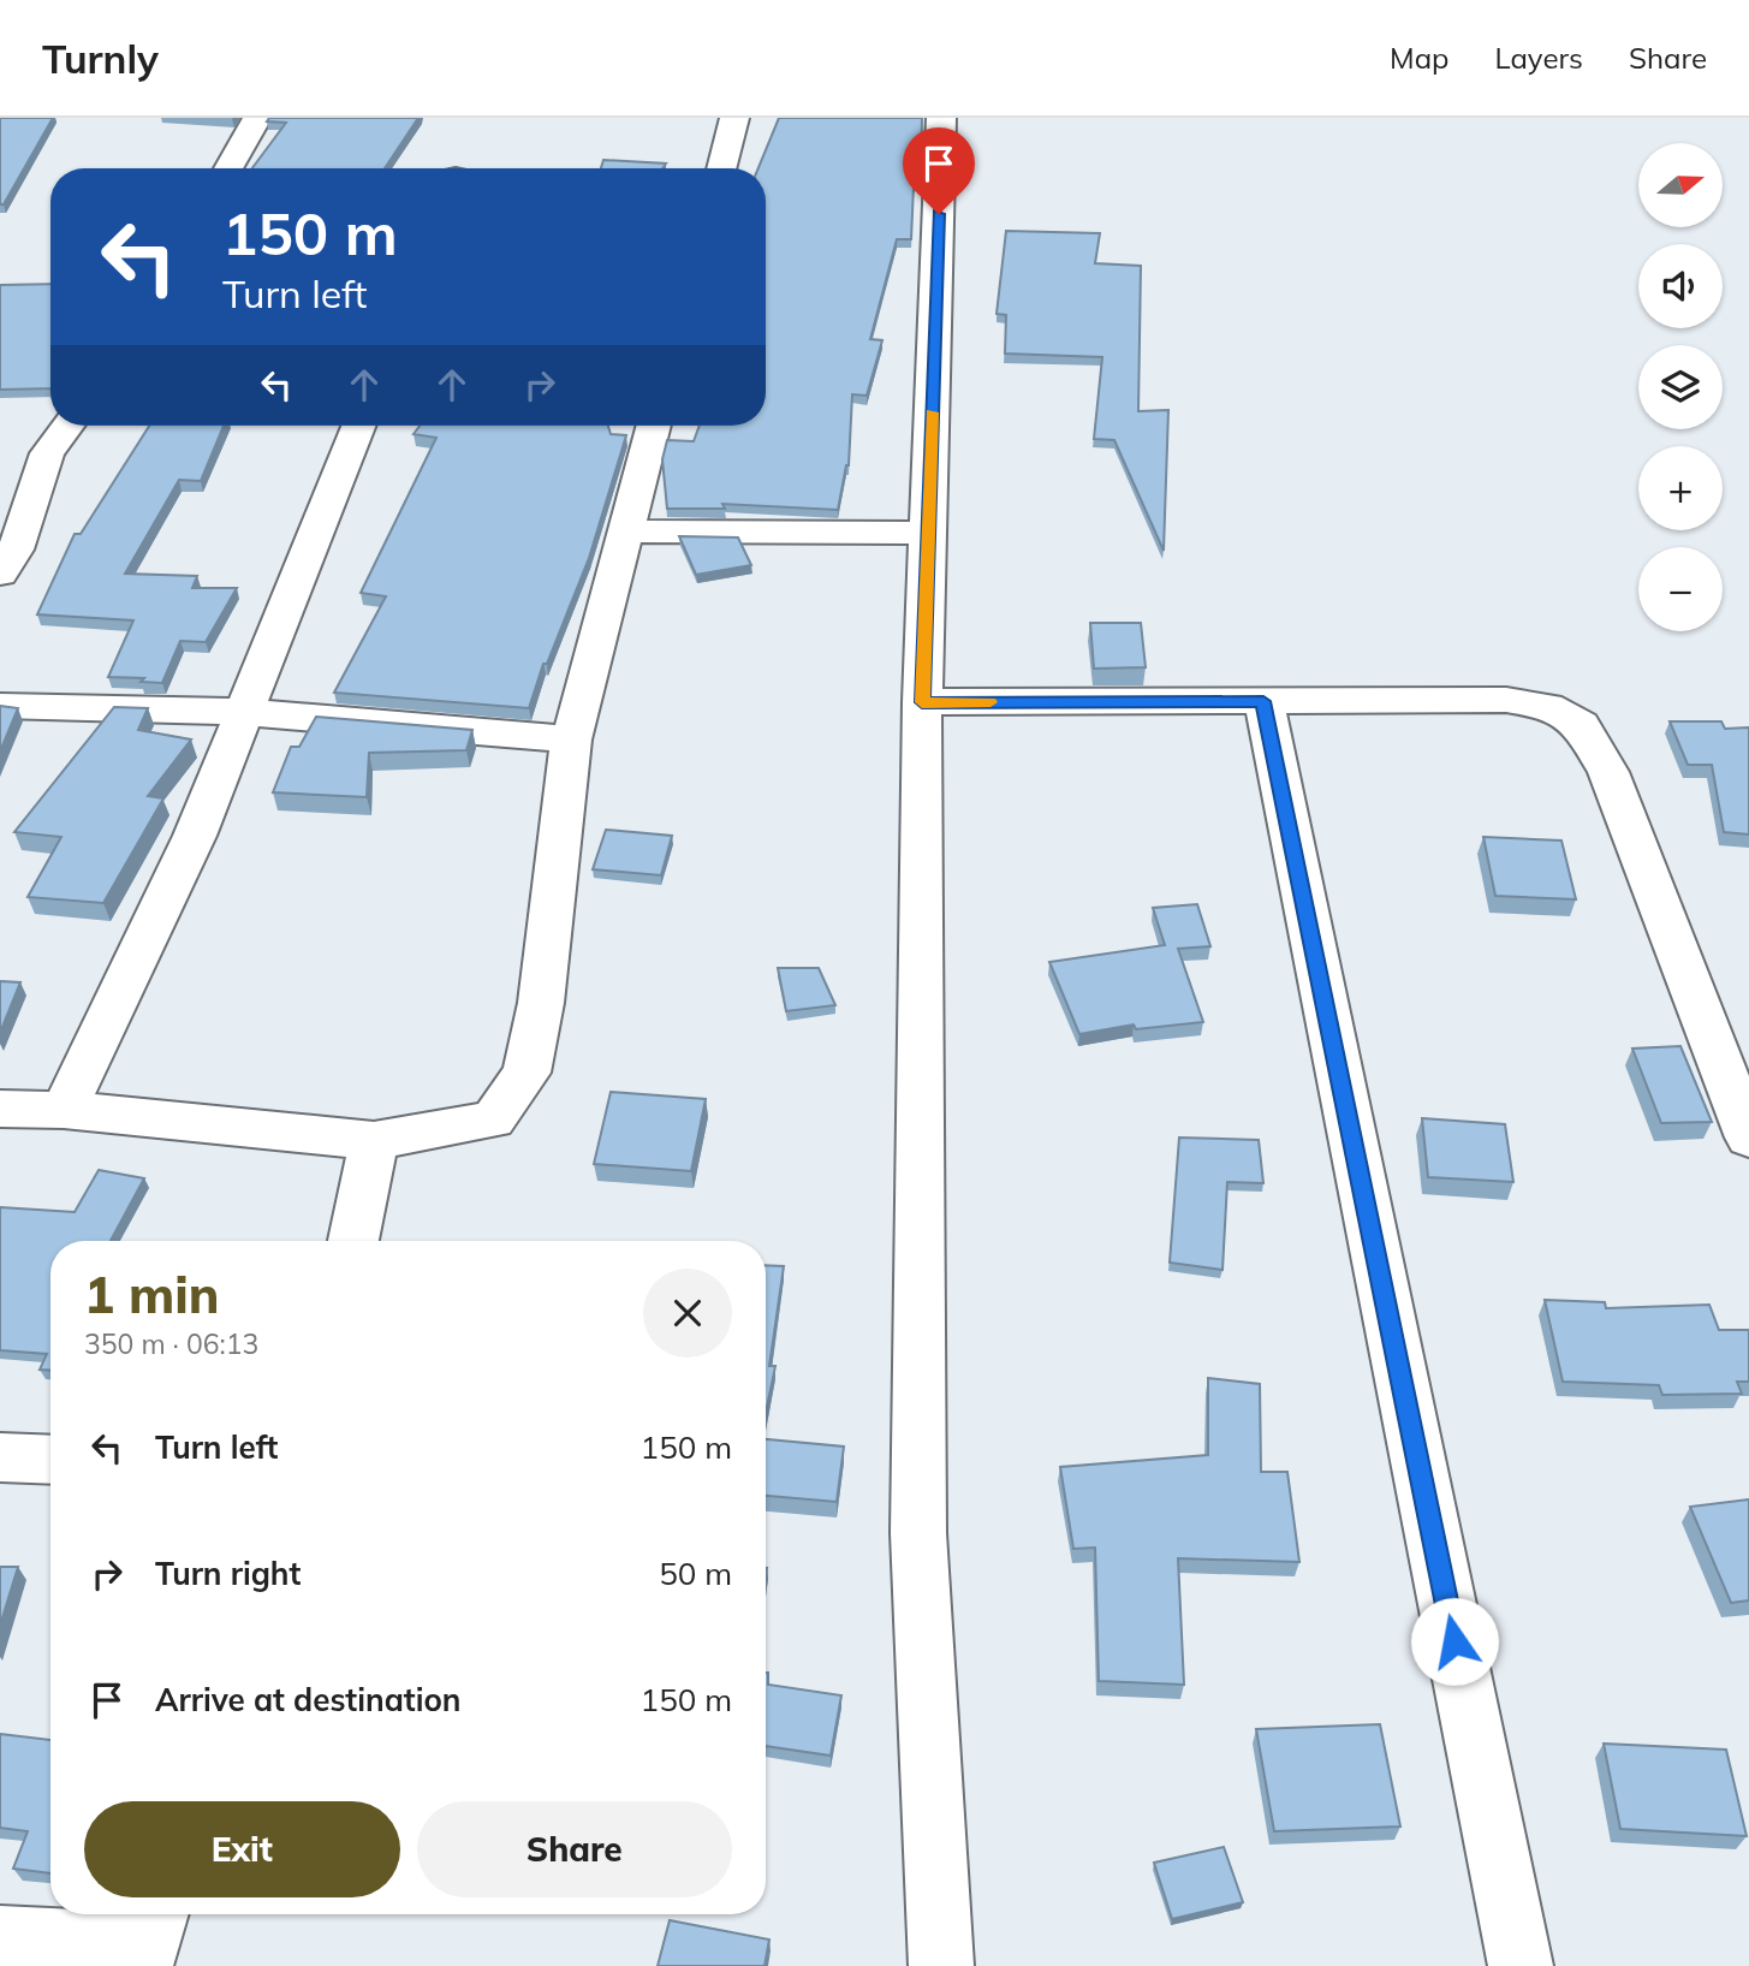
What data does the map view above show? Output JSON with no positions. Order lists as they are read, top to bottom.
{
  "north": "right",
  "page": {
    "header": "Turnly",
    "nav": ["Map", "Layers", "Share"],
    "map_buttons": ["+", "−"],
    "turn": ["150 m", "Turn left"],
    "heading": ["1 min", "350 m · 06:13"],
    "list": [
      {
        "name": "Turn left",
        "value": "150 m"
      },
      {
        "name": "Turn right",
        "value": "50 m"
      },
      {
        "name": "Arrive at destination",
        "value": "150 m"
      }
    ],
    "buttons": ["Exit", "Share"]
  }
}
